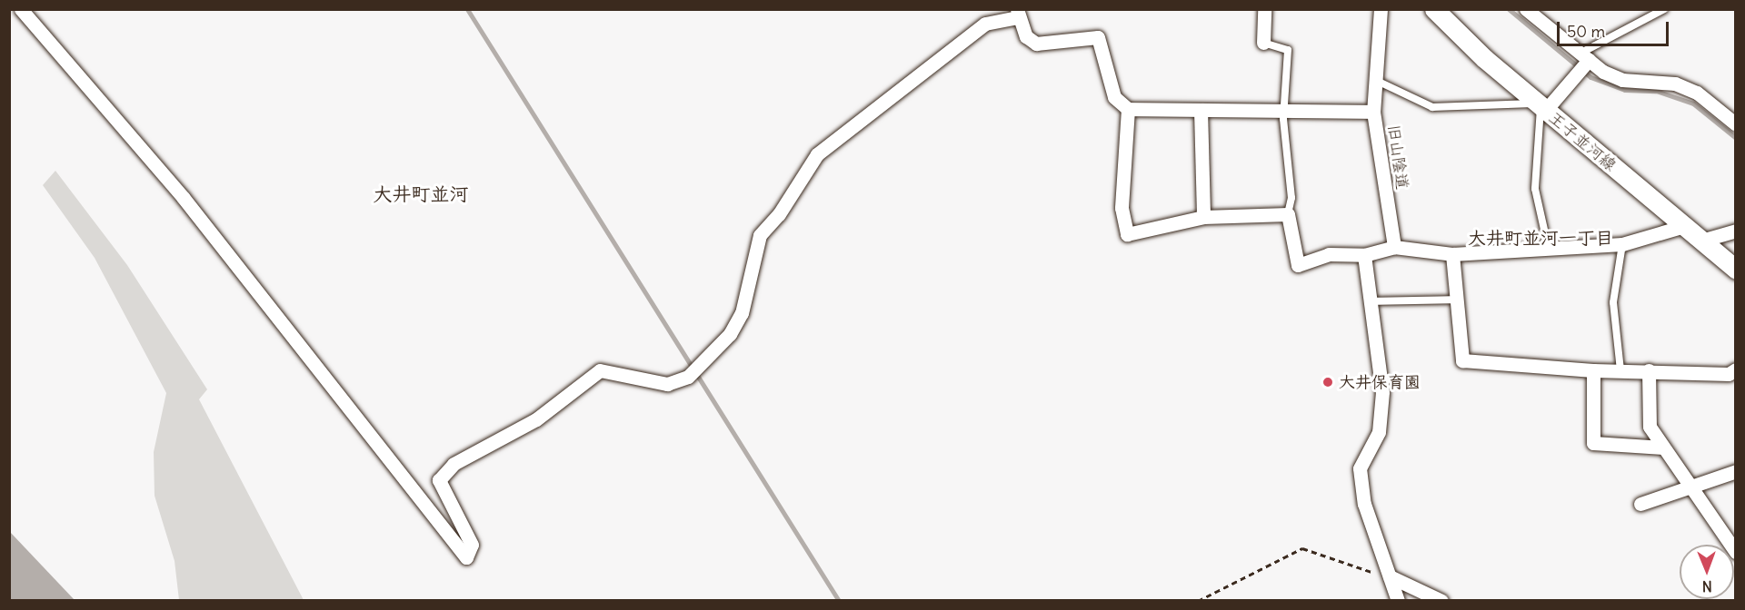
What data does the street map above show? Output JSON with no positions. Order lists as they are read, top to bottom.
{
  "streets": {
    "main road": ["王子並河線"],
    "street": ["旧山陰道"]
  },
  "districts": ["大井町並河", "大井町並河一丁目"],
  "places": ["大井保育園"],
  "scale_bar": "50 m",
  "north": "bottom"
}
